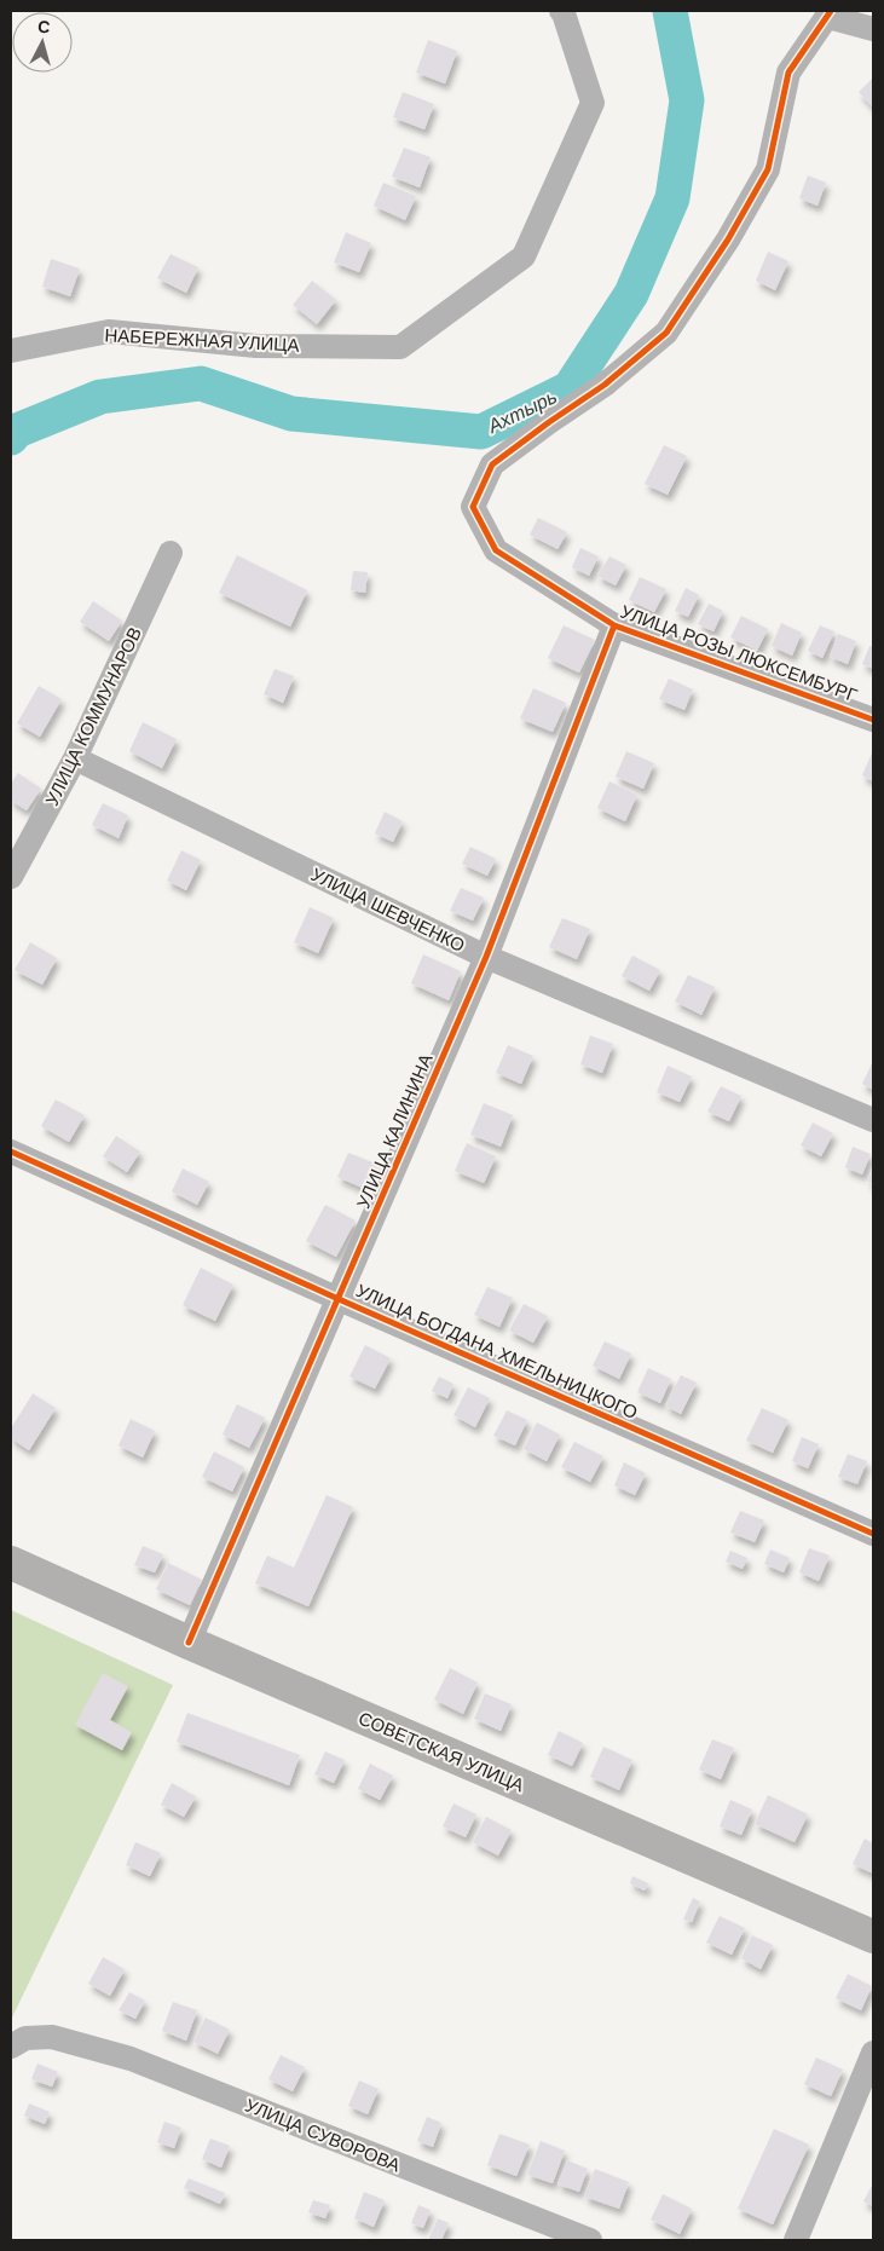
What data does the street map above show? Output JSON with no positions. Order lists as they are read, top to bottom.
{
  "streets": {
    "highway": ["СОВЕТСКАЯ УЛИЦА"],
    "street": [
      "НАБЕРЕЖНАЯ УЛИЦА",
      "УЛИЦА РОЗЫ ЛЮКСЕМБУРГ",
      "УЛИЦА КОММУНАРОВ",
      "УЛИЦА ШЕВЧЕНКО",
      "УЛИЦА КАЛИНИНА",
      "УЛИЦА БОГДАНА ХМЕЛЬНИЦКОГО",
      "УЛИЦА СУВОРОВА"
    ]
  },
  "crossings": [
    ["УЛИЦА РОЗЫ ЛЮКСЕМБУРГ", "УЛИЦА КАЛИНИНА"],
    ["УЛИЦА КОММУНАРОВ", "УЛИЦА ШЕВЧЕНКО"],
    ["УЛИЦА ШЕВЧЕНКО", "УЛИЦА КАЛИНИНА"],
    ["УЛИЦА КАЛИНИНА", "УЛИЦА БОГДАНА ХМЕЛЬНИЦКОГО"],
    ["УЛИЦА КАЛИНИНА", "СОВЕТСКАЯ УЛИЦА"]
  ],
  "water": ["Ахтырь"],
  "north": "top"
}
